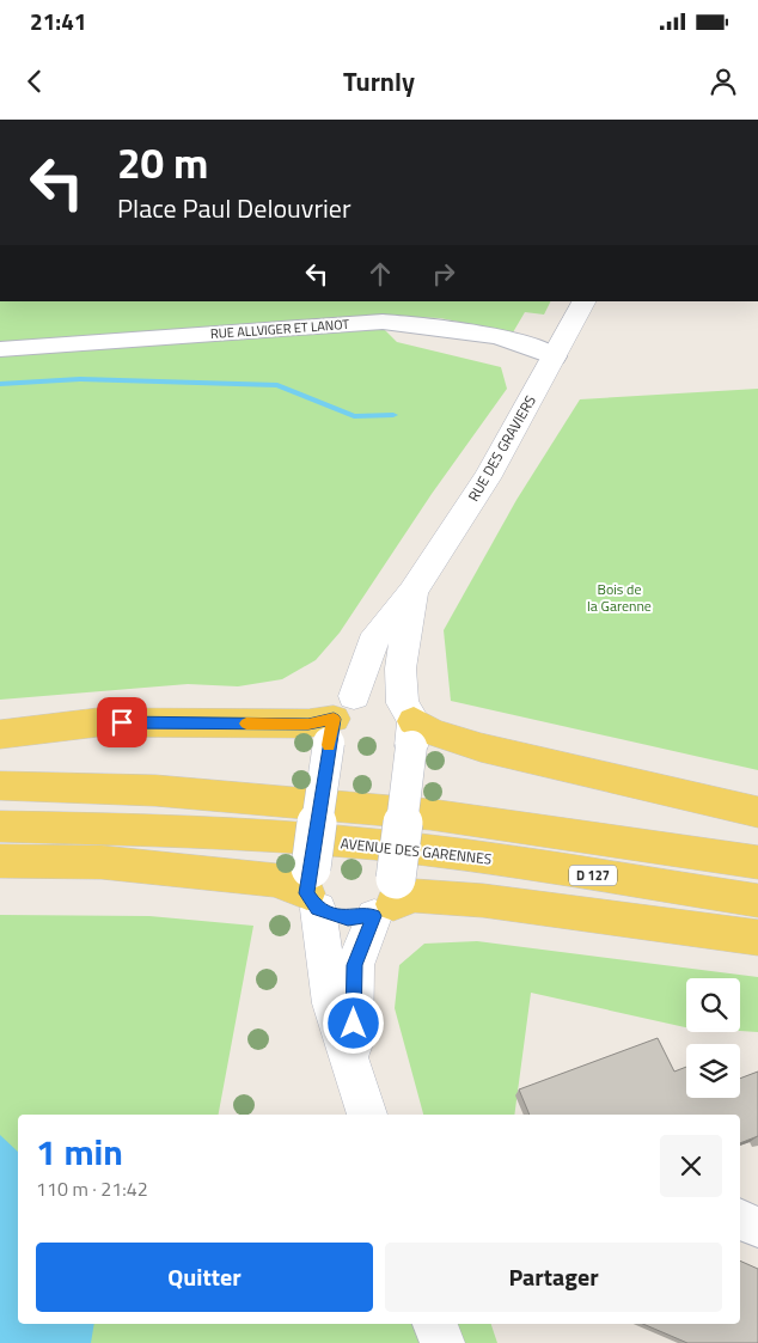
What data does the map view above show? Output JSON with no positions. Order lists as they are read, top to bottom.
{
  "streets": {
    "main road": ["AVENUE DES GARENNES", "D 127"],
    "street": ["RUE ALLVIGER ET LANOT", "RUE DES GRAVIERS"]
  },
  "crossings": [
    ["RUE ALLVIGER ET LANOT", "RUE DES GRAVIERS"]
  ],
  "parks": ["Bois de la Garenne"],
  "page": {
    "status": "21:41",
    "header": "Turnly",
    "turn": ["20 m", "Place Paul Delouvrier"],
    "heading": ["1 min", "110 m · 21:42"],
    "buttons": ["Quitter", "Partager"]
  }
}
